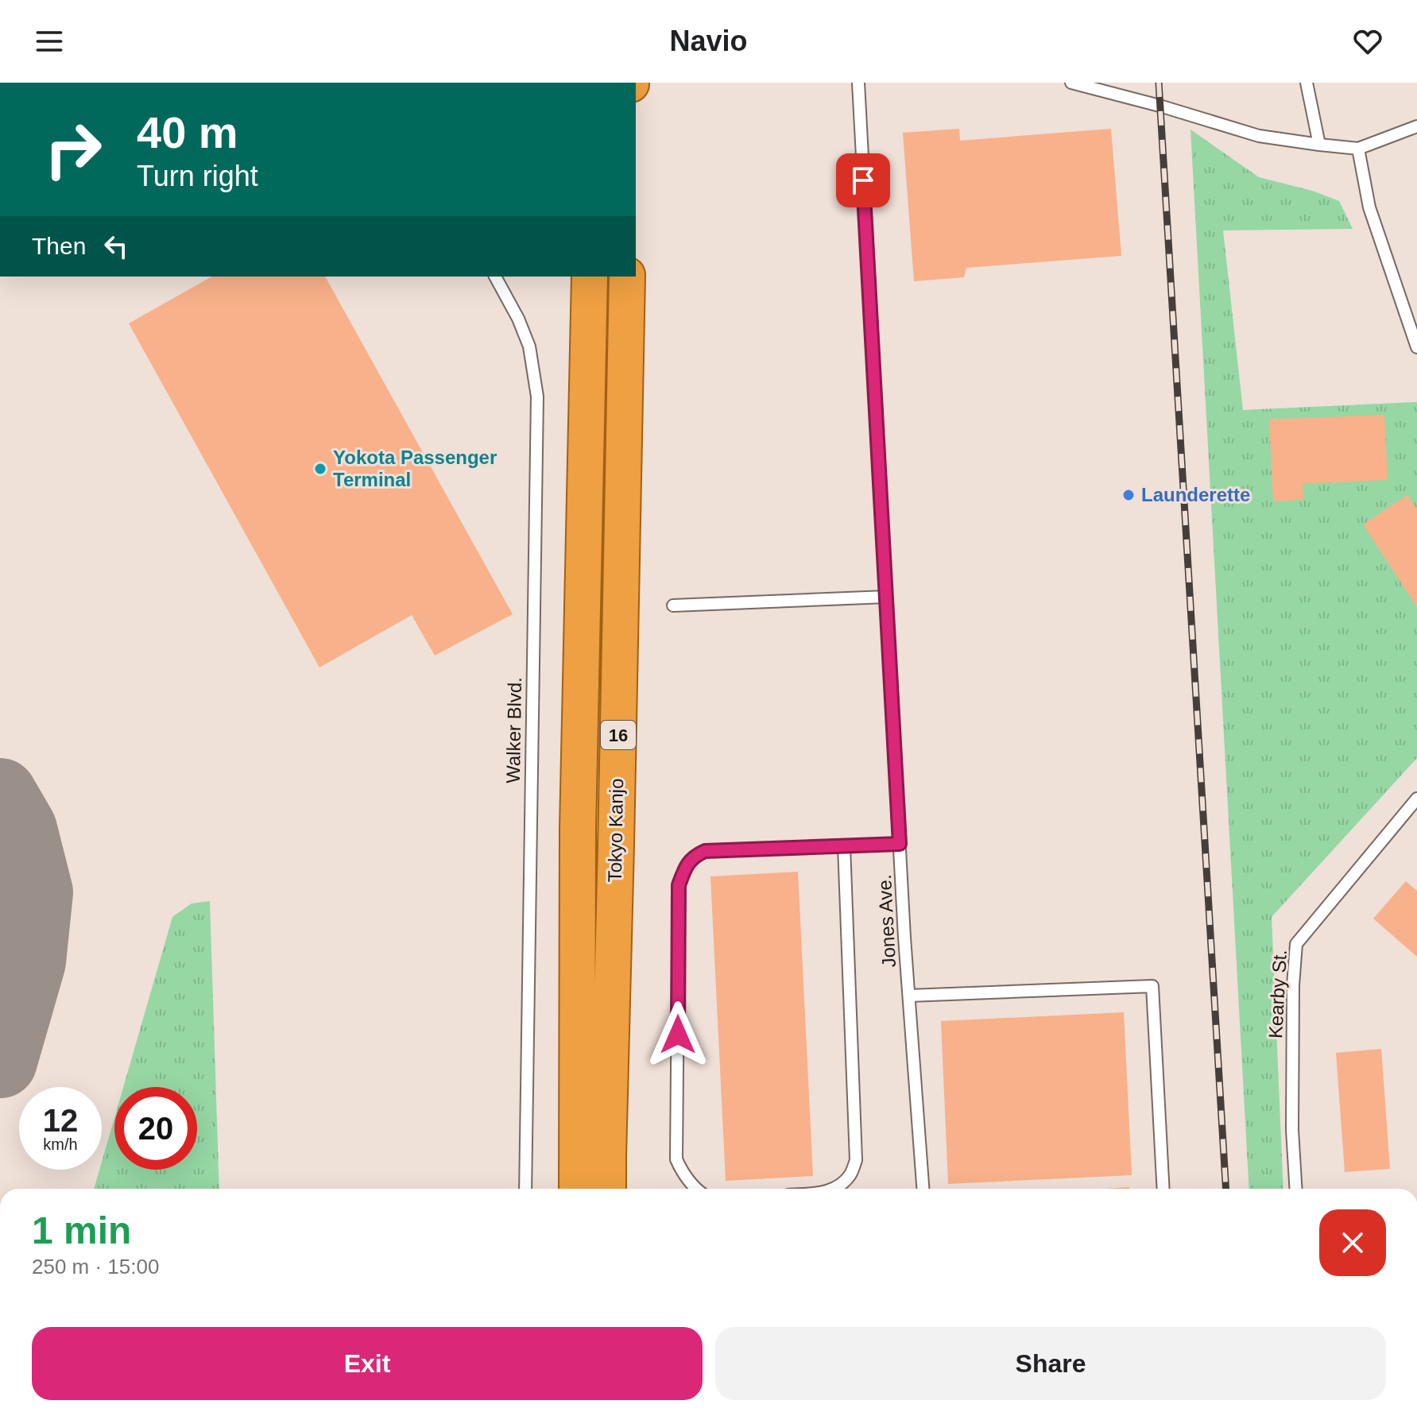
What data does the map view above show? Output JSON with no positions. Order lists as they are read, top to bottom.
{
  "streets": {
    "highway": ["16", "Tokyo Kanjo"],
    "lane": ["Walker Blvd.", "Jones Ave.", "Kearby St."]
  },
  "places": ["Yokota Passenger Terminal", "Launderette"],
  "page": {
    "header": "Navio",
    "turn": ["40 m", "Turn right"],
    "then": "Then",
    "speed": "12 km/h",
    "limit": "20",
    "heading": ["1 min", "250 m · 15:00"],
    "buttons": ["Exit", "Share"]
  }
}
